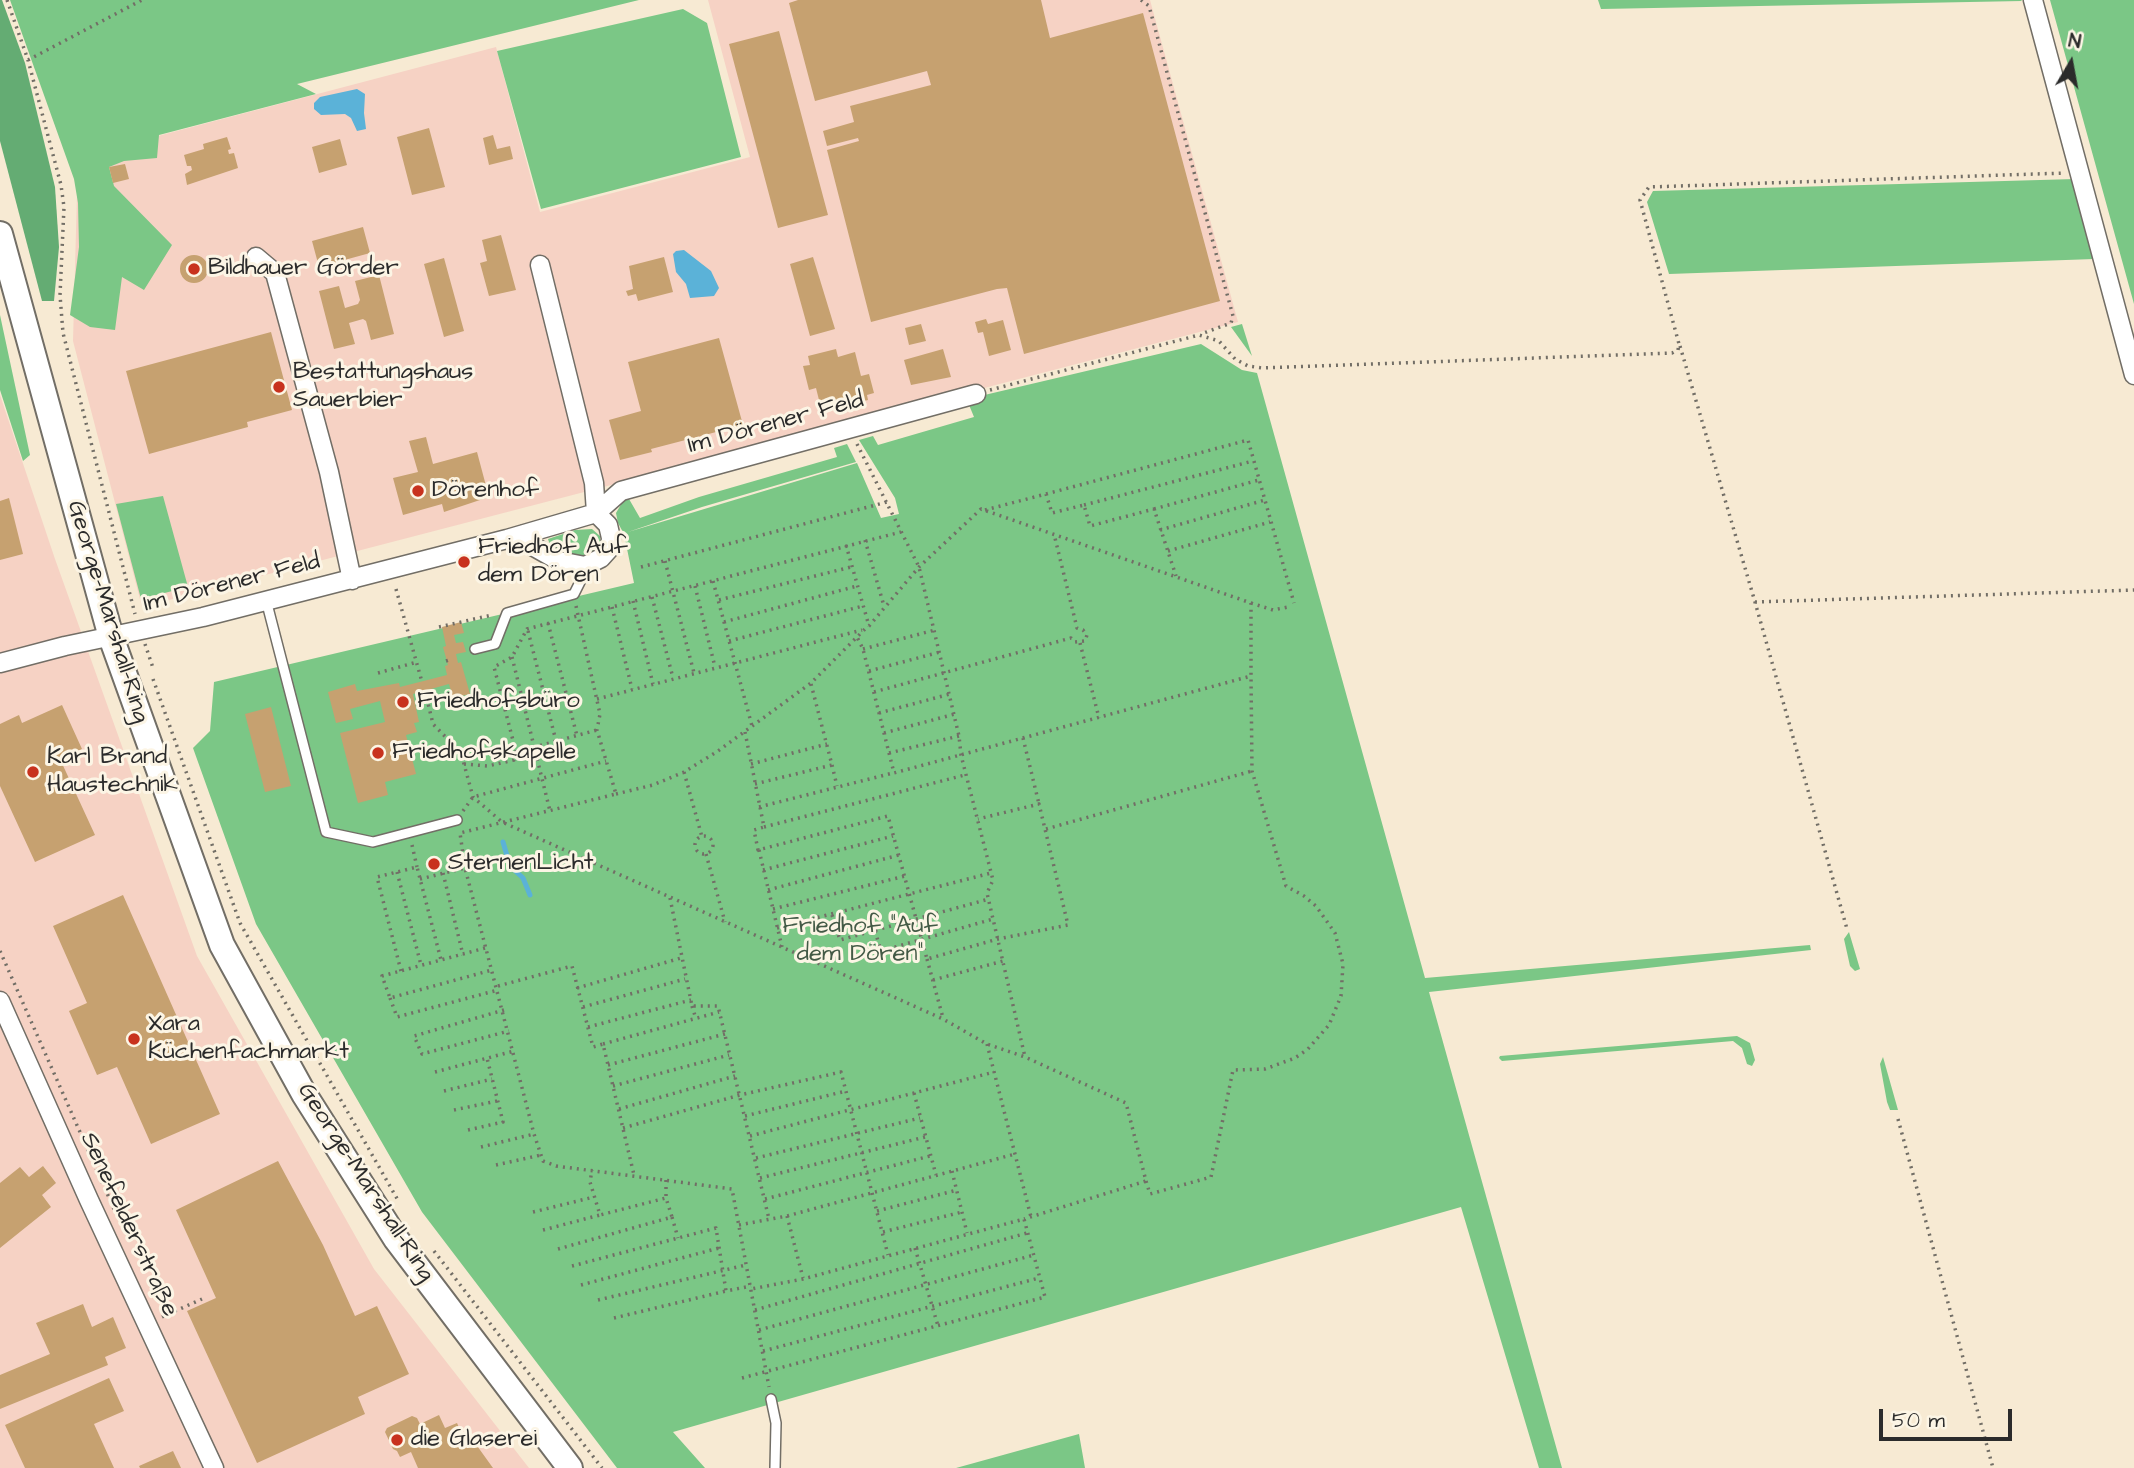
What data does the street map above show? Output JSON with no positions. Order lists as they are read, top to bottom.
{
  "streets": {
    "main road": ["George-Marshall-Ring"],
    "street": ["Im Dörener Feld", "Senefelderstraße"]
  },
  "crossings": [
    ["Im Dörener Feld", "George-Marshall-Ring"]
  ],
  "parks": ["Friedhof \"Auf dem Dören\""],
  "places": [
    "Bildhauer Görder",
    "Bestattungshaus Sauerbier",
    "Dörenhof",
    "Friedhof Auf dem Dören",
    "Friedhofsbüro",
    "Friedhofskapelle",
    "Karl Brand Haustechnik",
    "SternenLicht",
    "Xara Küchenfachmarkt",
    "die Glaserei"
  ],
  "scale_bar": "50 m",
  "north": "top"
}
